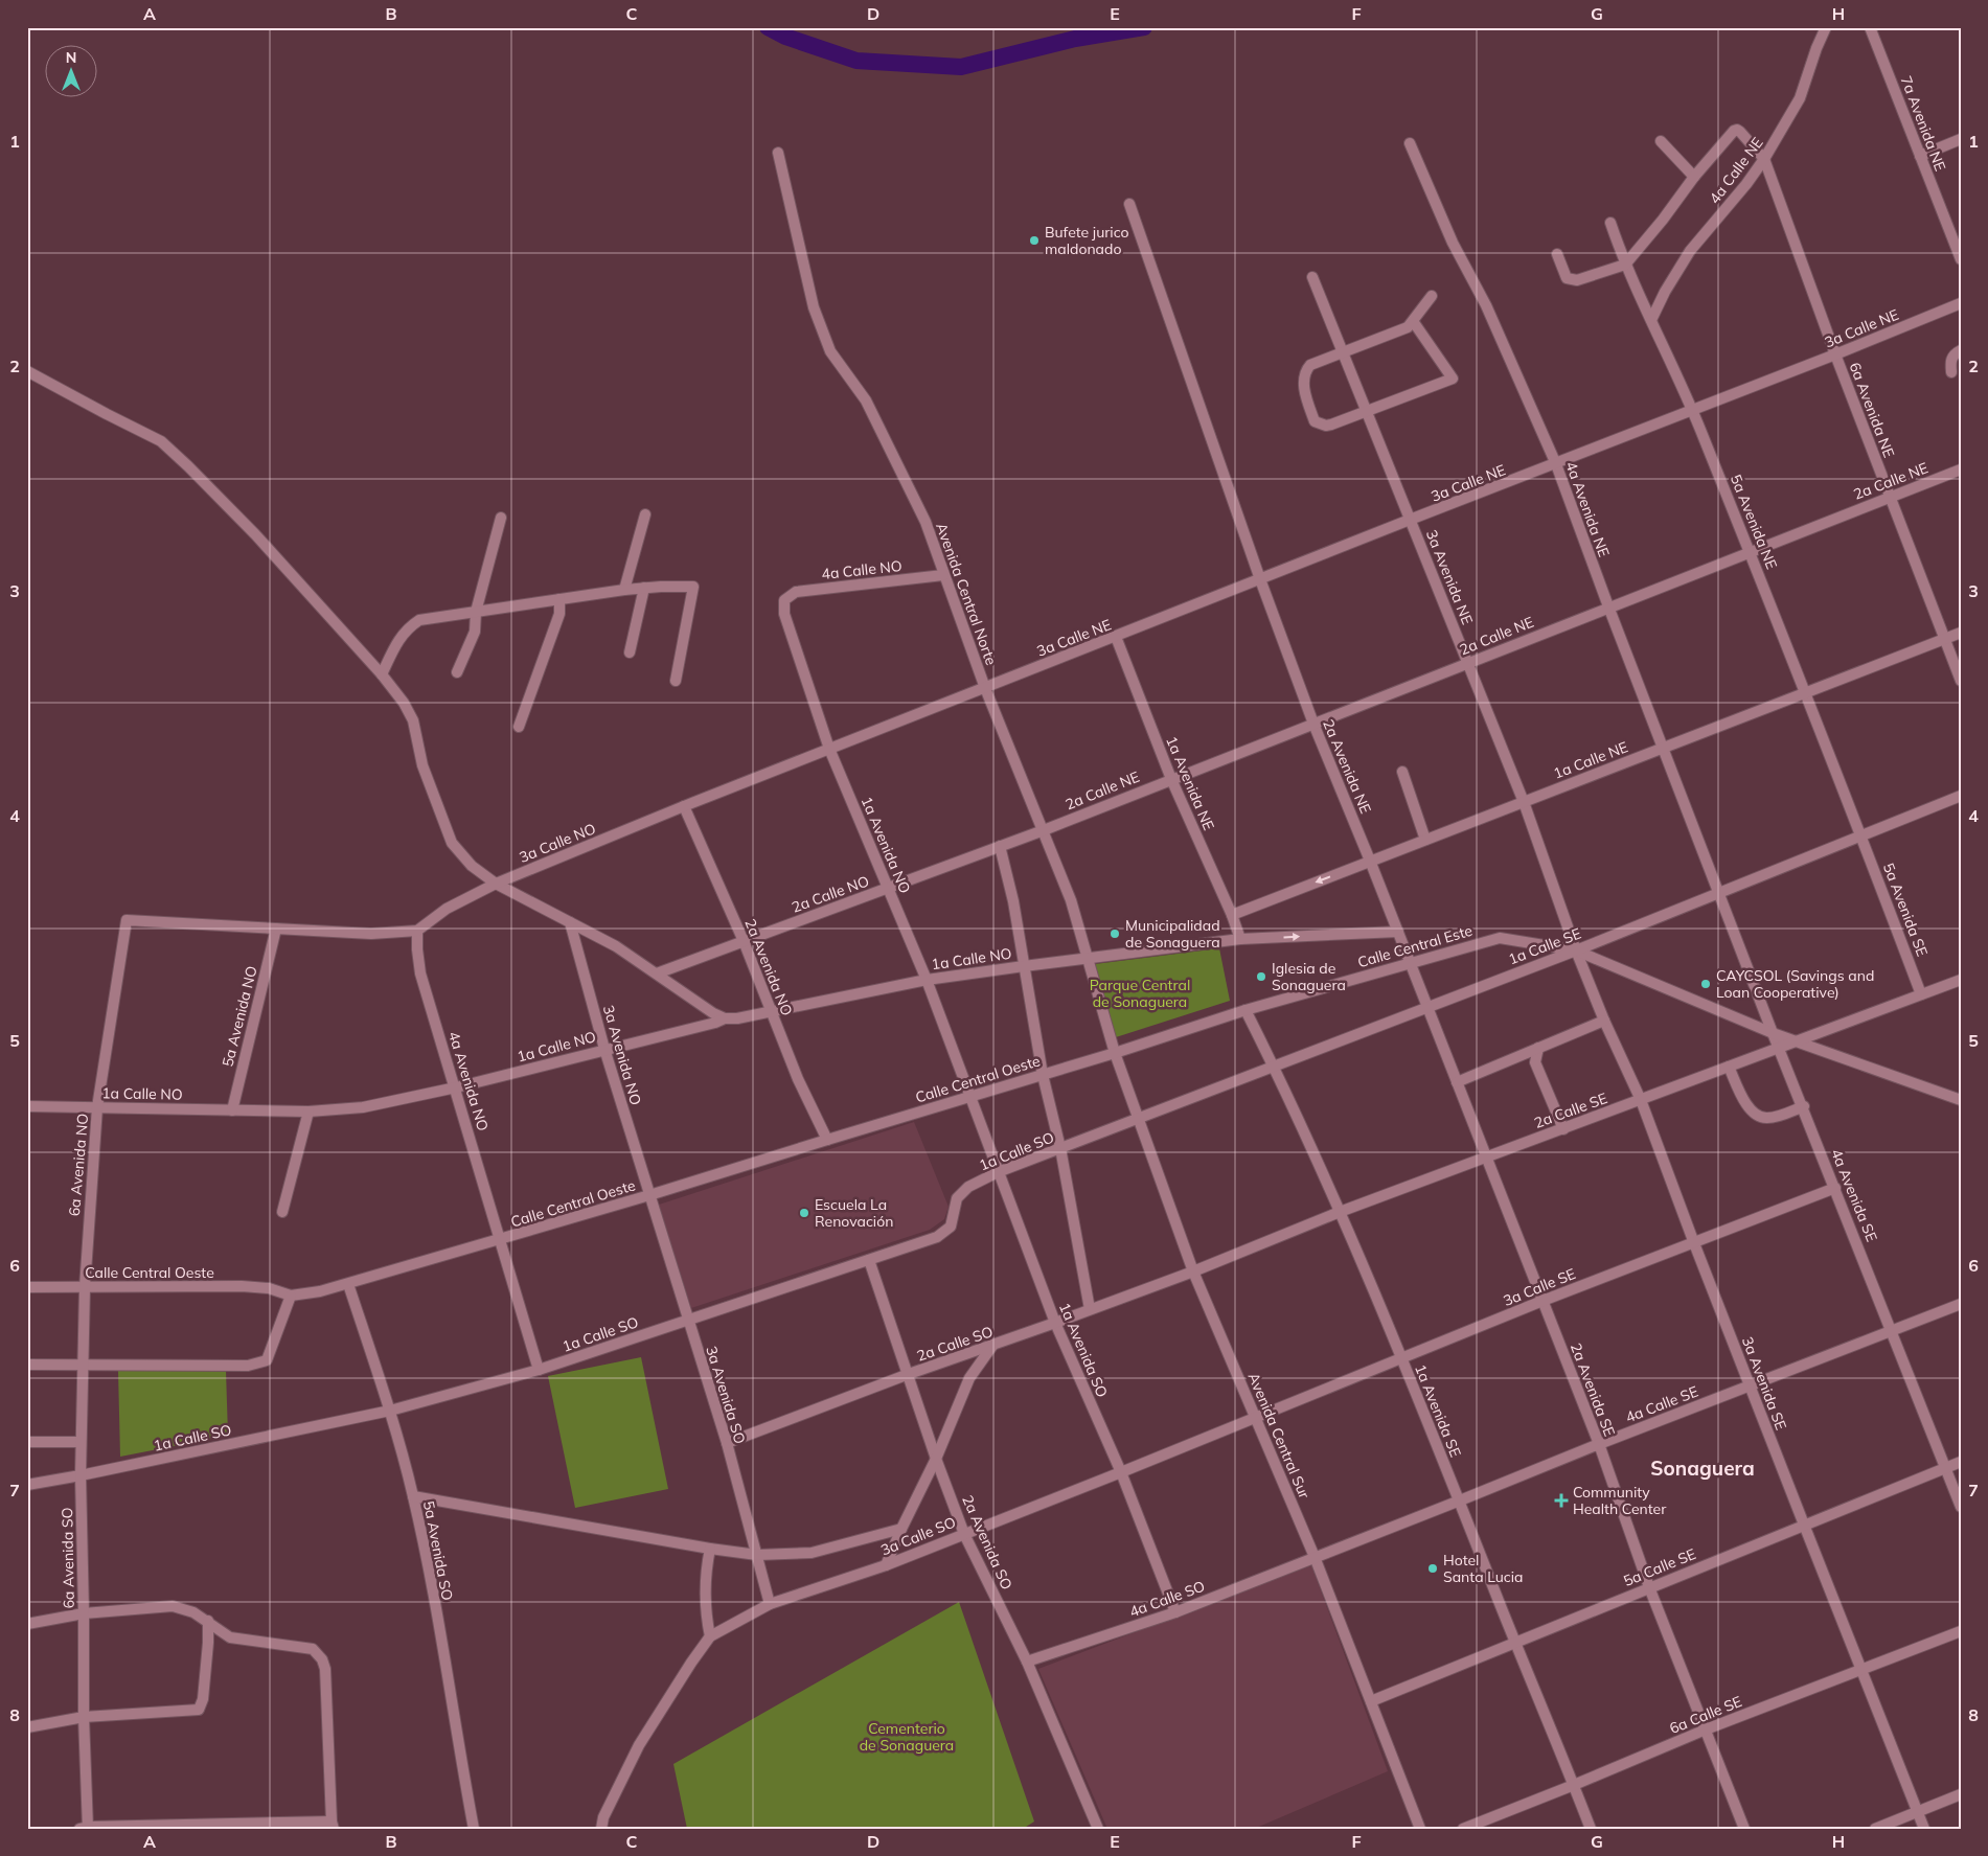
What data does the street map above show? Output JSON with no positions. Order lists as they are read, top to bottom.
{
  "streets": {
    "street": [
      "7a Avenida NE",
      "4a Calle NE",
      "3a Calle NE",
      "6a Avenida NE",
      "2a Calle NE",
      "4a Avenida NE",
      "5a Avenida NE",
      "4a Calle NO",
      "3a Avenida NE",
      "Avenida Central Norte",
      "1a Calle NE",
      "2a Avenida NE",
      "1a Avenida NE",
      "3a Calle NO",
      "1a Avenida NO",
      "2a Calle NO",
      "5a Avenida SE",
      "Calle Central Este",
      "1a Calle SE",
      "1a Calle NO",
      "2a Avenida NO",
      "5a Avenida NO",
      "3a Avenida NO",
      "Calle Central Oeste",
      "4a Avenida NO",
      "2a Calle SE",
      "1a Calle SO",
      "6a Avenida NO",
      "4a Avenida SE",
      "3a Calle SE",
      "2a Calle SO",
      "1a Avenida SO",
      "3a Avenida SE",
      "2a Avenida SE",
      "3a Avenida SO",
      "4a Calle SE",
      "1a Avenida SE",
      "Avenida Central Sur",
      "3a Calle SO",
      "2a Avenida SO",
      "5a Avenida SO",
      "6a Avenida SO",
      "5a Calle SE",
      "4a Calle SO",
      "6a Calle SE"
    ]
  },
  "crossings": [
    ["4a Calle NE", "6a Avenida NE"],
    ["4a Calle NE", "5a Avenida NE"],
    ["3a Calle NE", "6a Avenida NE"],
    ["3a Calle NE", "4a Avenida NE"],
    ["3a Calle NE", "5a Avenida NE"],
    ["3a Calle NE", "3a Avenida NE"],
    ["3a Calle NE", "Avenida Central Norte"],
    ["3a Calle NE", "2a Avenida NE"],
    ["3a Calle NE", "1a Avenida NE"],
    ["3a Calle NE", "3a Calle NO"],
    ["6a Avenida NE", "2a Calle NE"],
    ["6a Avenida NE", "1a Calle NE"],
    ["2a Calle NE", "4a Avenida NE"],
    ["2a Calle NE", "5a Avenida NE"],
    ["2a Calle NE", "3a Avenida NE"],
    ["2a Calle NE", "Avenida Central Norte"],
    ["2a Calle NE", "2a Avenida NE"],
    ["2a Calle NE", "1a Avenida NE"],
    ["2a Calle NE", "2a Calle NO"],
    ["4a Avenida NE", "1a Calle NE"],
    ["4a Avenida NE", "1a Calle SE"],
    ["4a Avenida NE", "4a Avenida SE"],
    ["5a Avenida NE", "1a Calle NE"],
    ["5a Avenida NE", "5a Avenida SE"],
    ["5a Avenida NE", "1a Calle SE"],
    ["4a Calle NO", "Avenida Central Norte"],
    ["4a Calle NO", "1a Avenida NO"],
    ["3a Avenida NE", "1a Calle NE"],
    ["3a Avenida NE", "Calle Central Este"],
    ["3a Avenida NE", "1a Calle SE"],
    ["3a Avenida NE", "3a Avenida SE"],
    ["Avenida Central Norte", "3a Calle NO"],
    ["Avenida Central Norte", "2a Calle NO"],
    ["Avenida Central Norte", "Calle Central Este"],
    ["Avenida Central Norte", "1a Calle NO"],
    ["Avenida Central Norte", "Calle Central Oeste"],
    ["Avenida Central Norte", "Avenida Central Sur"],
    ["1a Calle NE", "2a Avenida NE"],
    ["1a Calle NE", "1a Avenida NE"],
    ["2a Avenida NE", "Calle Central Este"],
    ["2a Avenida NE", "2a Avenida SE"],
    ["3a Calle NO", "1a Avenida NO"],
    ["3a Calle NO", "2a Avenida NO"],
    ["3a Calle NO", "4a Avenida NO"],
    ["1a Avenida NO", "2a Calle NO"],
    ["1a Avenida NO", "1a Calle NO"],
    ["1a Avenida NO", "Calle Central Oeste"],
    ["1a Avenida NO", "1a Avenida SO"],
    ["2a Calle NO", "2a Avenida NO"],
    ["5a Avenida SE", "1a Calle SE"],
    ["5a Avenida SE", "2a Calle SE"],
    ["Calle Central Este", "1a Calle SE"],
    ["Calle Central Este", "Calle Central Oeste"],
    ["Calle Central Este", "2a Calle SE"],
    ["Calle Central Este", "4a Avenida SE"],
    ["Calle Central Este", "3a Avenida SE"],
    ["Calle Central Este", "2a Avenida SE"],
    ["Calle Central Este", "1a Avenida SE"],
    ["Calle Central Este", "Avenida Central Sur"],
    ["1a Calle SE", "1a Calle SO"],
    ["1a Calle SE", "4a Avenida SE"],
    ["1a Calle SE", "3a Avenida SE"],
    ["1a Calle SE", "2a Avenida SE"],
    ["1a Calle SE", "1a Avenida SE"],
    ["1a Calle SE", "Avenida Central Sur"],
    ["1a Calle NO", "2a Avenida NO"],
    ["1a Calle NO", "5a Avenida NO"],
    ["1a Calle NO", "3a Avenida NO"],
    ["1a Calle NO", "4a Avenida NO"],
    ["1a Calle NO", "6a Avenida NO"],
    ["2a Avenida NO", "Calle Central Oeste"],
    ["5a Avenida NO", "6a Avenida NO"],
    ["3a Avenida NO", "Calle Central Oeste"],
    ["3a Avenida NO", "3a Avenida SO"],
    ["Calle Central Oeste", "4a Avenida NO"],
    ["Calle Central Oeste", "6a Avenida NO"],
    ["Calle Central Oeste", "1a Avenida SO"],
    ["Calle Central Oeste", "3a Avenida SO"],
    ["Calle Central Oeste", "Avenida Central Sur"],
    ["Calle Central Oeste", "5a Avenida SO"],
    ["Calle Central Oeste", "6a Avenida SO"],
    ["4a Avenida NO", "1a Calle SO"],
    ["2a Calle SE", "4a Avenida SE"],
    ["2a Calle SE", "2a Calle SO"],
    ["2a Calle SE", "3a Avenida SE"],
    ["2a Calle SE", "2a Avenida SE"],
    ["2a Calle SE", "1a Avenida SE"],
    ["2a Calle SE", "Avenida Central Sur"],
    ["1a Calle SO", "1a Avenida SO"],
    ["1a Calle SO", "3a Avenida SO"],
    ["1a Calle SO", "Avenida Central Sur"],
    ["1a Calle SO", "2a Avenida SO"],
    ["1a Calle SO", "5a Avenida SO"],
    ["1a Calle SO", "6a Avenida SO"],
    ["6a Avenida NO", "6a Avenida SO"],
    ["4a Avenida SE", "3a Calle SE"],
    ["4a Avenida SE", "4a Calle SE"],
    ["4a Avenida SE", "5a Calle SE"],
    ["3a Calle SE", "3a Avenida SE"],
    ["3a Calle SE", "2a Avenida SE"],
    ["3a Calle SE", "1a Avenida SE"],
    ["3a Calle SE", "Avenida Central Sur"],
    ["3a Calle SE", "3a Calle SO"],
    ["2a Calle SO", "1a Avenida SO"],
    ["2a Calle SO", "3a Avenida SO"],
    ["2a Calle SO", "Avenida Central Sur"],
    ["2a Calle SO", "2a Avenida SO"],
    ["1a Avenida SO", "3a Calle SO"],
    ["1a Avenida SO", "4a Calle SO"],
    ["3a Avenida SE", "4a Calle SE"],
    ["3a Avenida SE", "5a Calle SE"],
    ["3a Avenida SE", "6a Calle SE"],
    ["2a Avenida SE", "4a Calle SE"],
    ["2a Avenida SE", "5a Calle SE"],
    ["2a Avenida SE", "6a Calle SE"],
    ["3a Avenida SO", "3a Calle SO"],
    ["4a Calle SE", "1a Avenida SE"],
    ["4a Calle SE", "Avenida Central Sur"],
    ["4a Calle SE", "4a Calle SO"],
    ["1a Avenida SE", "5a Calle SE"],
    ["1a Avenida SE", "6a Calle SE"],
    ["Avenida Central Sur", "3a Calle SO"],
    ["Avenida Central Sur", "5a Calle SE"],
    ["Avenida Central Sur", "4a Calle SO"],
    ["3a Calle SO", "2a Avenida SO"],
    ["2a Avenida SO", "4a Calle SO"]
  ],
  "districts": ["Sonaguera"],
  "parks": ["Parque Central de Sonaguera", "Cementerio de Sonaguera"],
  "places": {
    "other": [
      "Bufete jurico maldonado",
      "Municipalidad de Sonaguera",
      "Iglesia de Sonaguera",
      "CAYCSOL (Savings and Loan Cooperative)",
      "Escuela La Renovación",
      "Hotel Santa Lucia"
    ],
    "health": ["Community Health Center"]
  },
  "north": "top",
  "grid": {
    "columns": [
      "A",
      "B",
      "C",
      "D",
      "E",
      "F",
      "G",
      "H"
    ],
    "rows": [
      "1",
      "2",
      "3",
      "4",
      "5",
      "6",
      "7",
      "8"
    ]
  }
}
